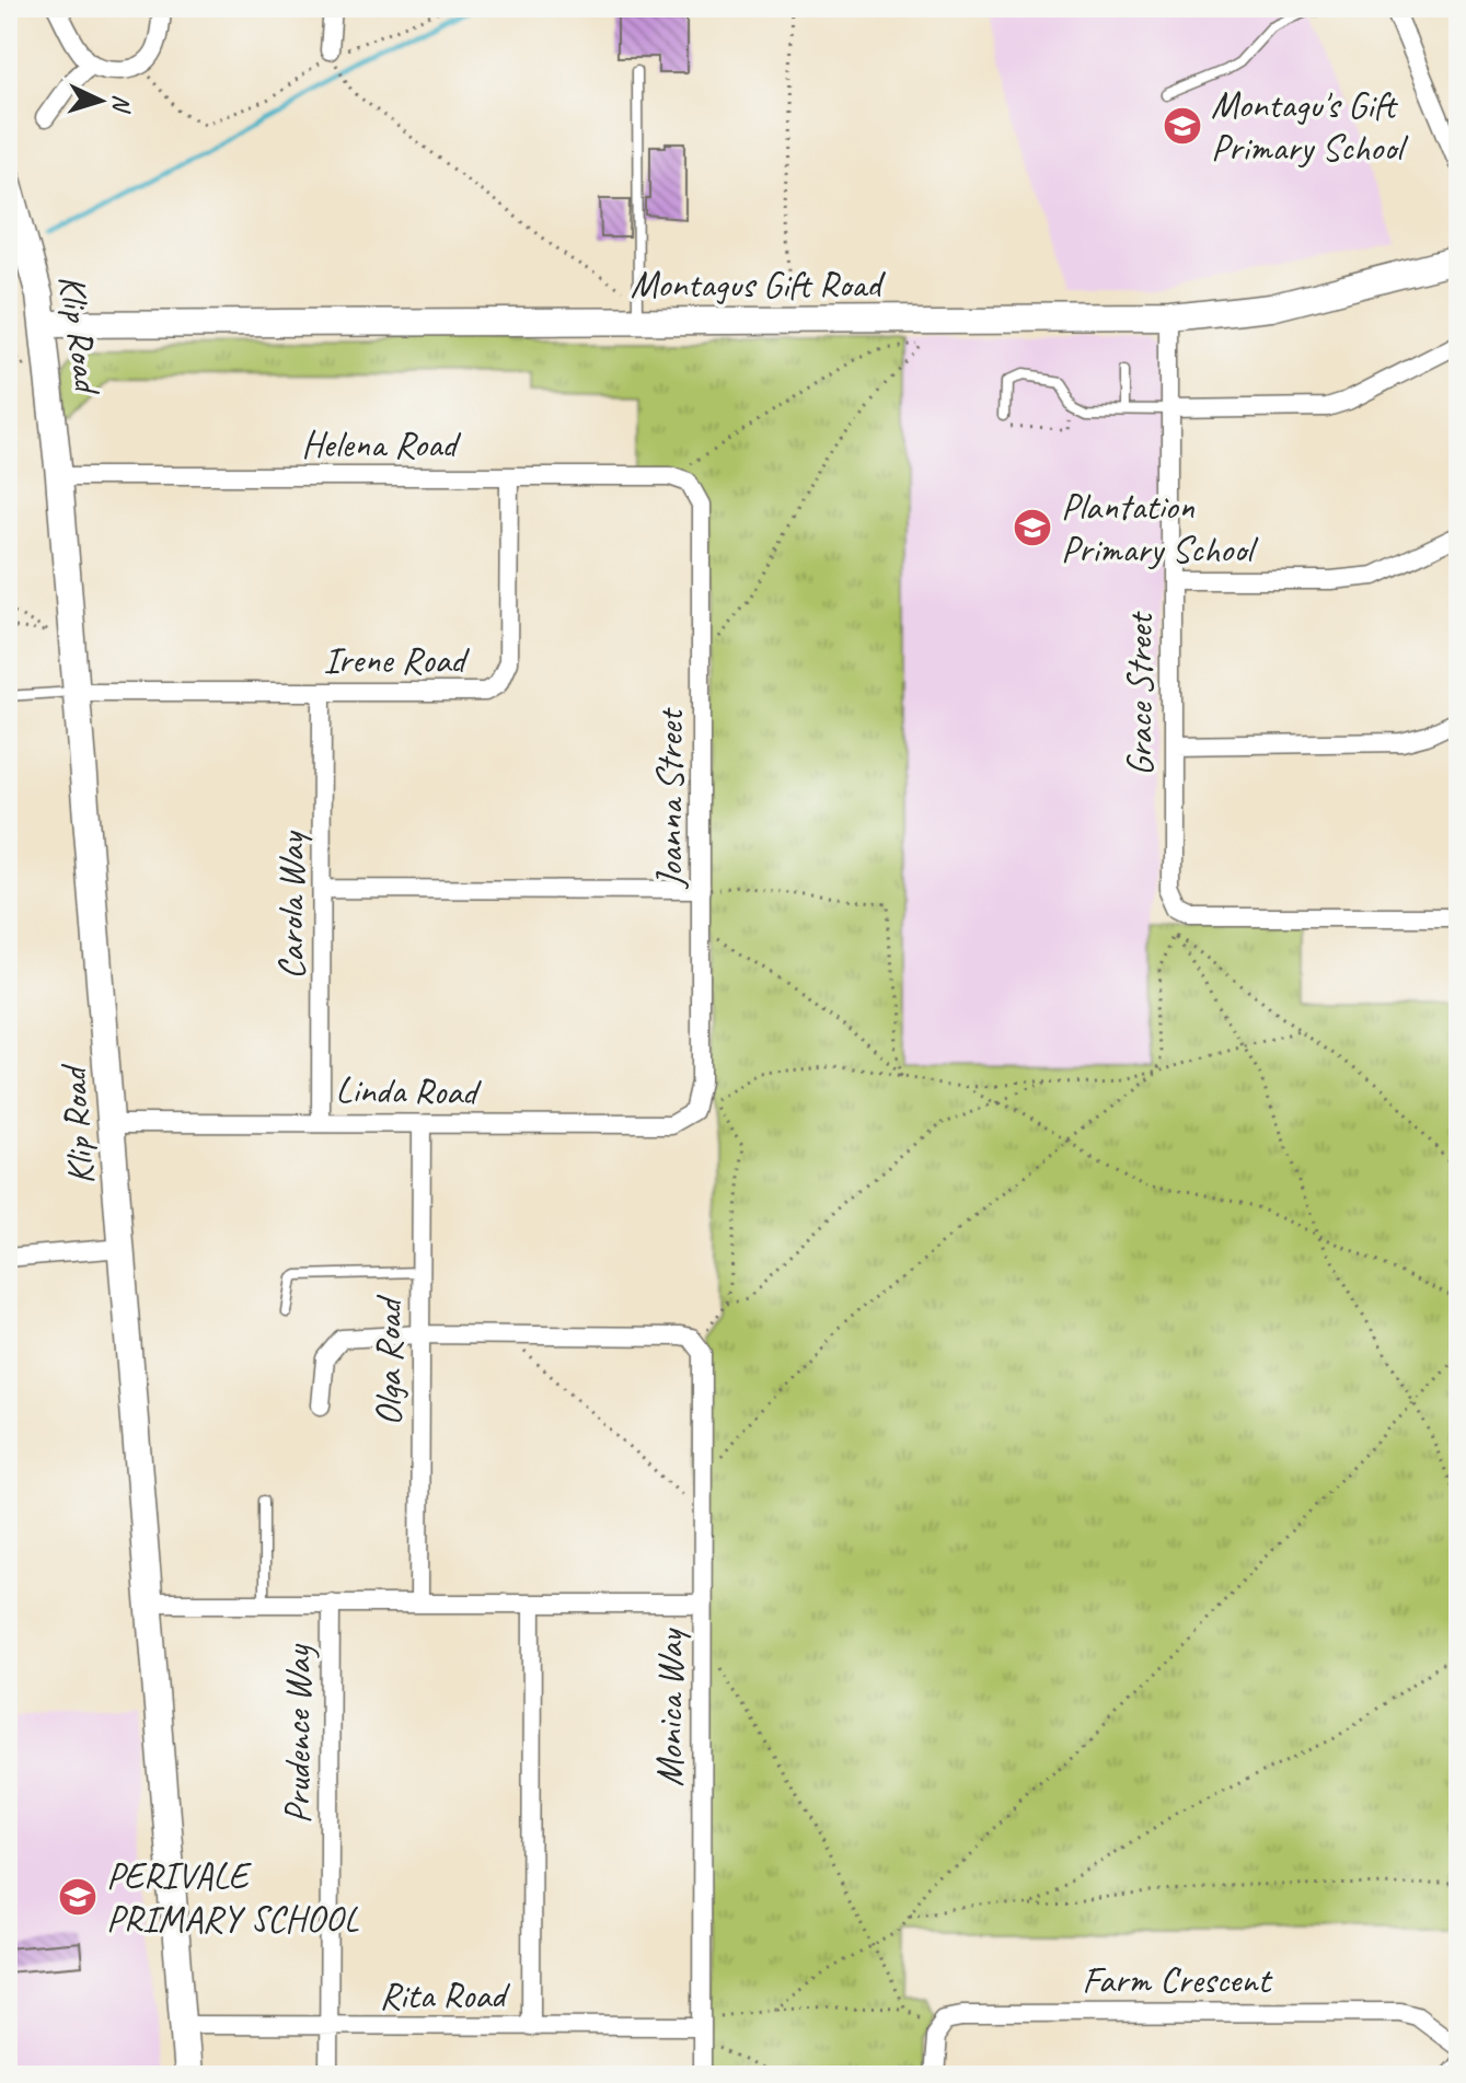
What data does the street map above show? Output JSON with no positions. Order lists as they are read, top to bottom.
{
  "streets": {
    "street": [
      "Montagus Gift Road",
      "Klip Road",
      "Helena Road",
      "Irene Road",
      "Grace Street",
      "Joanna Street",
      "Carola Way",
      "Linda Road",
      "Olga Road",
      "Monica Way",
      "Prudence Way",
      "Farm Crescent",
      "Rita Road"
    ]
  },
  "crossings": [
    ["Montagus Gift Road", "Klip Road"],
    ["Montagus Gift Road", "Grace Street"],
    ["Klip Road", "Helena Road"],
    ["Klip Road", "Irene Road"],
    ["Klip Road", "Linda Road"],
    ["Klip Road", "Rita Road"],
    ["Helena Road", "Irene Road"],
    ["Helena Road", "Joanna Street"],
    ["Irene Road", "Carola Way"],
    ["Joanna Street", "Linda Road"],
    ["Carola Way", "Linda Road"],
    ["Linda Road", "Olga Road"],
    ["Monica Way", "Rita Road"],
    ["Prudence Way", "Rita Road"]
  ],
  "places": {
    "school or university": ["Montagu's Gift Primary School", "Plantation Primary School", "PERIVALE PRIMARY SCHOOL"]
  },
  "north": "right"
}
